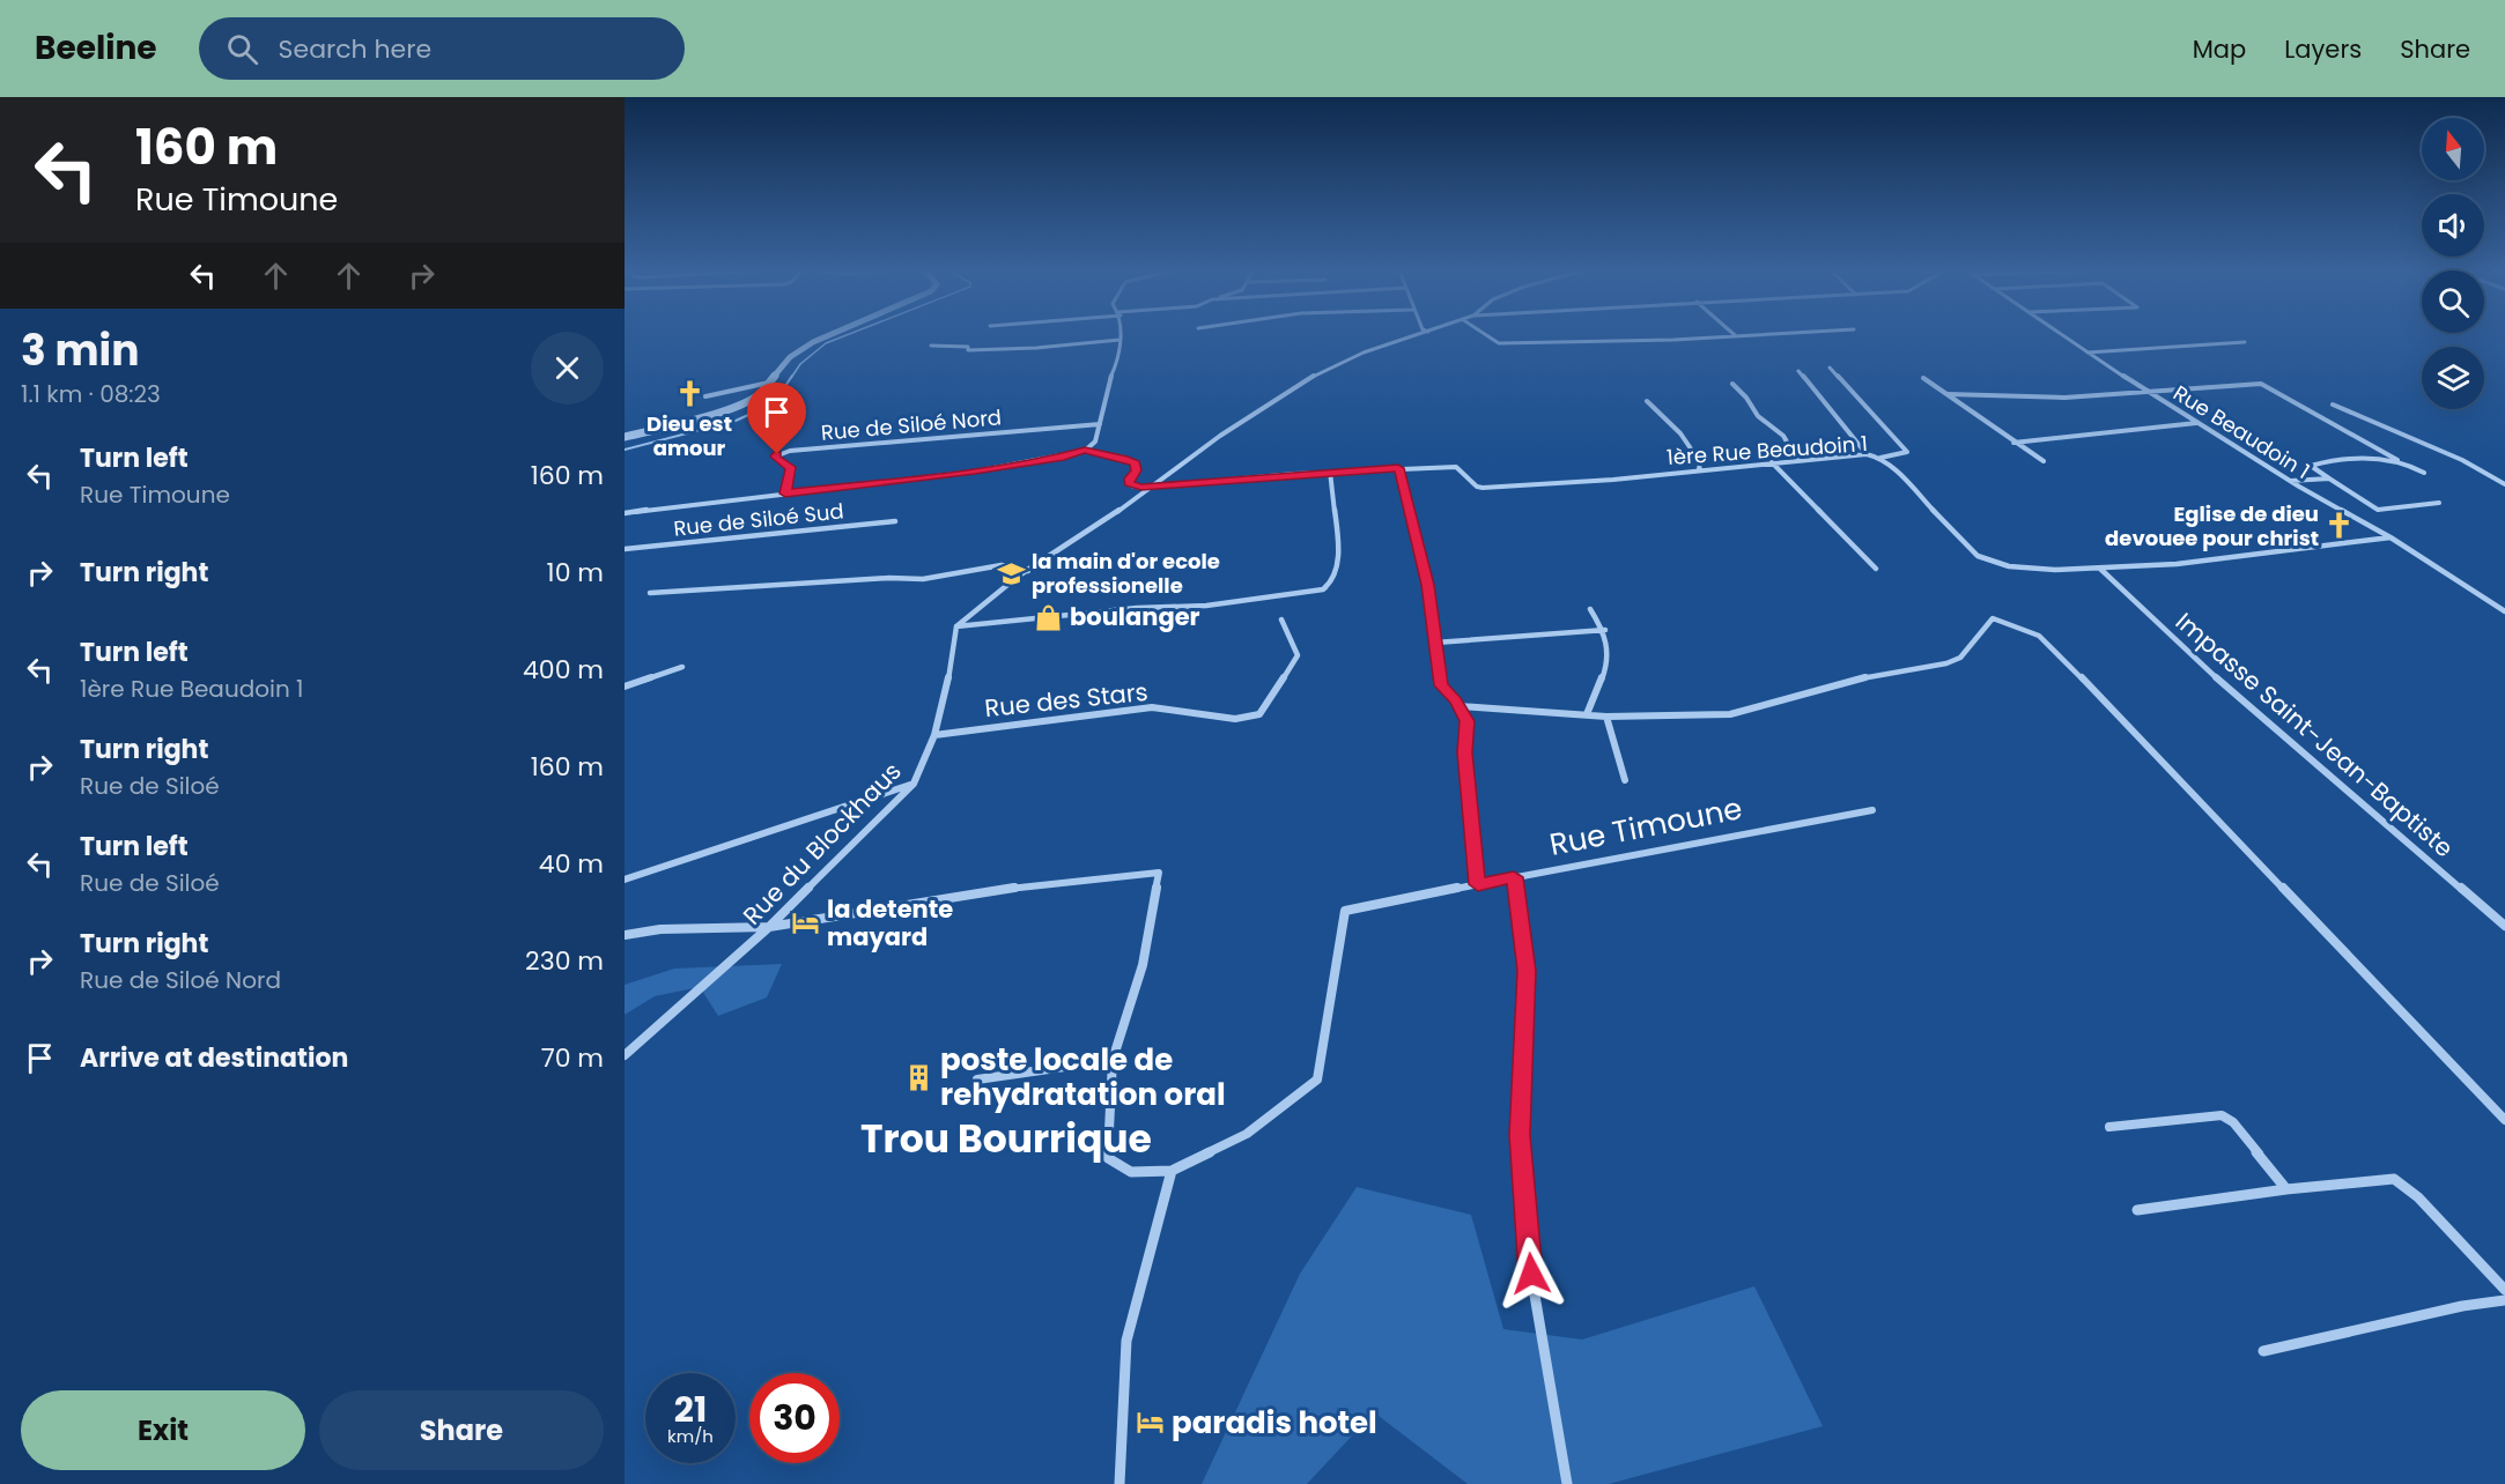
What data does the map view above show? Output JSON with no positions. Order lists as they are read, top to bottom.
{
  "streets": {
    "street": [
      "Rue de Siloé Nord",
      "Rue Beaudoin 1",
      "1ère Rue Beaudoin 1",
      "Rue de Siloé Sud",
      "Rue des Stars",
      "Impasse Saint-Jean-Baptiste",
      "Rue Timoune",
      "Rue du Blockhaus"
    ]
  },
  "crossings": [
    ["Rue Beaudoin 1", "1ère Rue Beaudoin 1"],
    ["1ère Rue Beaudoin 1", "Impasse Saint-Jean-Baptiste"],
    ["Rue des Stars", "Rue du Blockhaus"]
  ],
  "districts": ["Trou Bourrique"],
  "places": {
    "church": ["Dieu est amour", "Eglise de dieu devouee pour christ"],
    "school or university": ["la main d'or ecole professionelle"],
    "shop": ["boulanger"],
    "hotel": ["la detente mayard", "paradis hotel"],
    "building": ["poste locale de rehydratation oral"]
  },
  "north": "top",
  "page": {
    "header": "Beeline",
    "search": "Search here",
    "nav": ["Map", "Layers", "Share"],
    "turn": ["160 m", "Rue Timoune"],
    "heading": ["3 min", "1.1 km · 08:23"],
    "list": [
      {
        "name": "Turn left",
        "note": "Rue Timoune",
        "value": "160 m"
      },
      {
        "name": "Turn right",
        "value": "10 m"
      },
      {
        "name": "Turn left",
        "note": "1ère Rue Beaudoin 1",
        "value": "400 m"
      },
      {
        "name": "Turn right",
        "note": "Rue de Siloé",
        "value": "160 m"
      },
      {
        "name": "Turn left",
        "note": "Rue de Siloé",
        "value": "40 m"
      },
      {
        "name": "Turn right",
        "note": "Rue de Siloé Nord",
        "value": "230 m"
      },
      {
        "name": "Arrive at destination",
        "value": "70 m"
      }
    ],
    "speed": "21 km/h",
    "limit": "30",
    "buttons": ["Exit", "Share"]
  }
}
